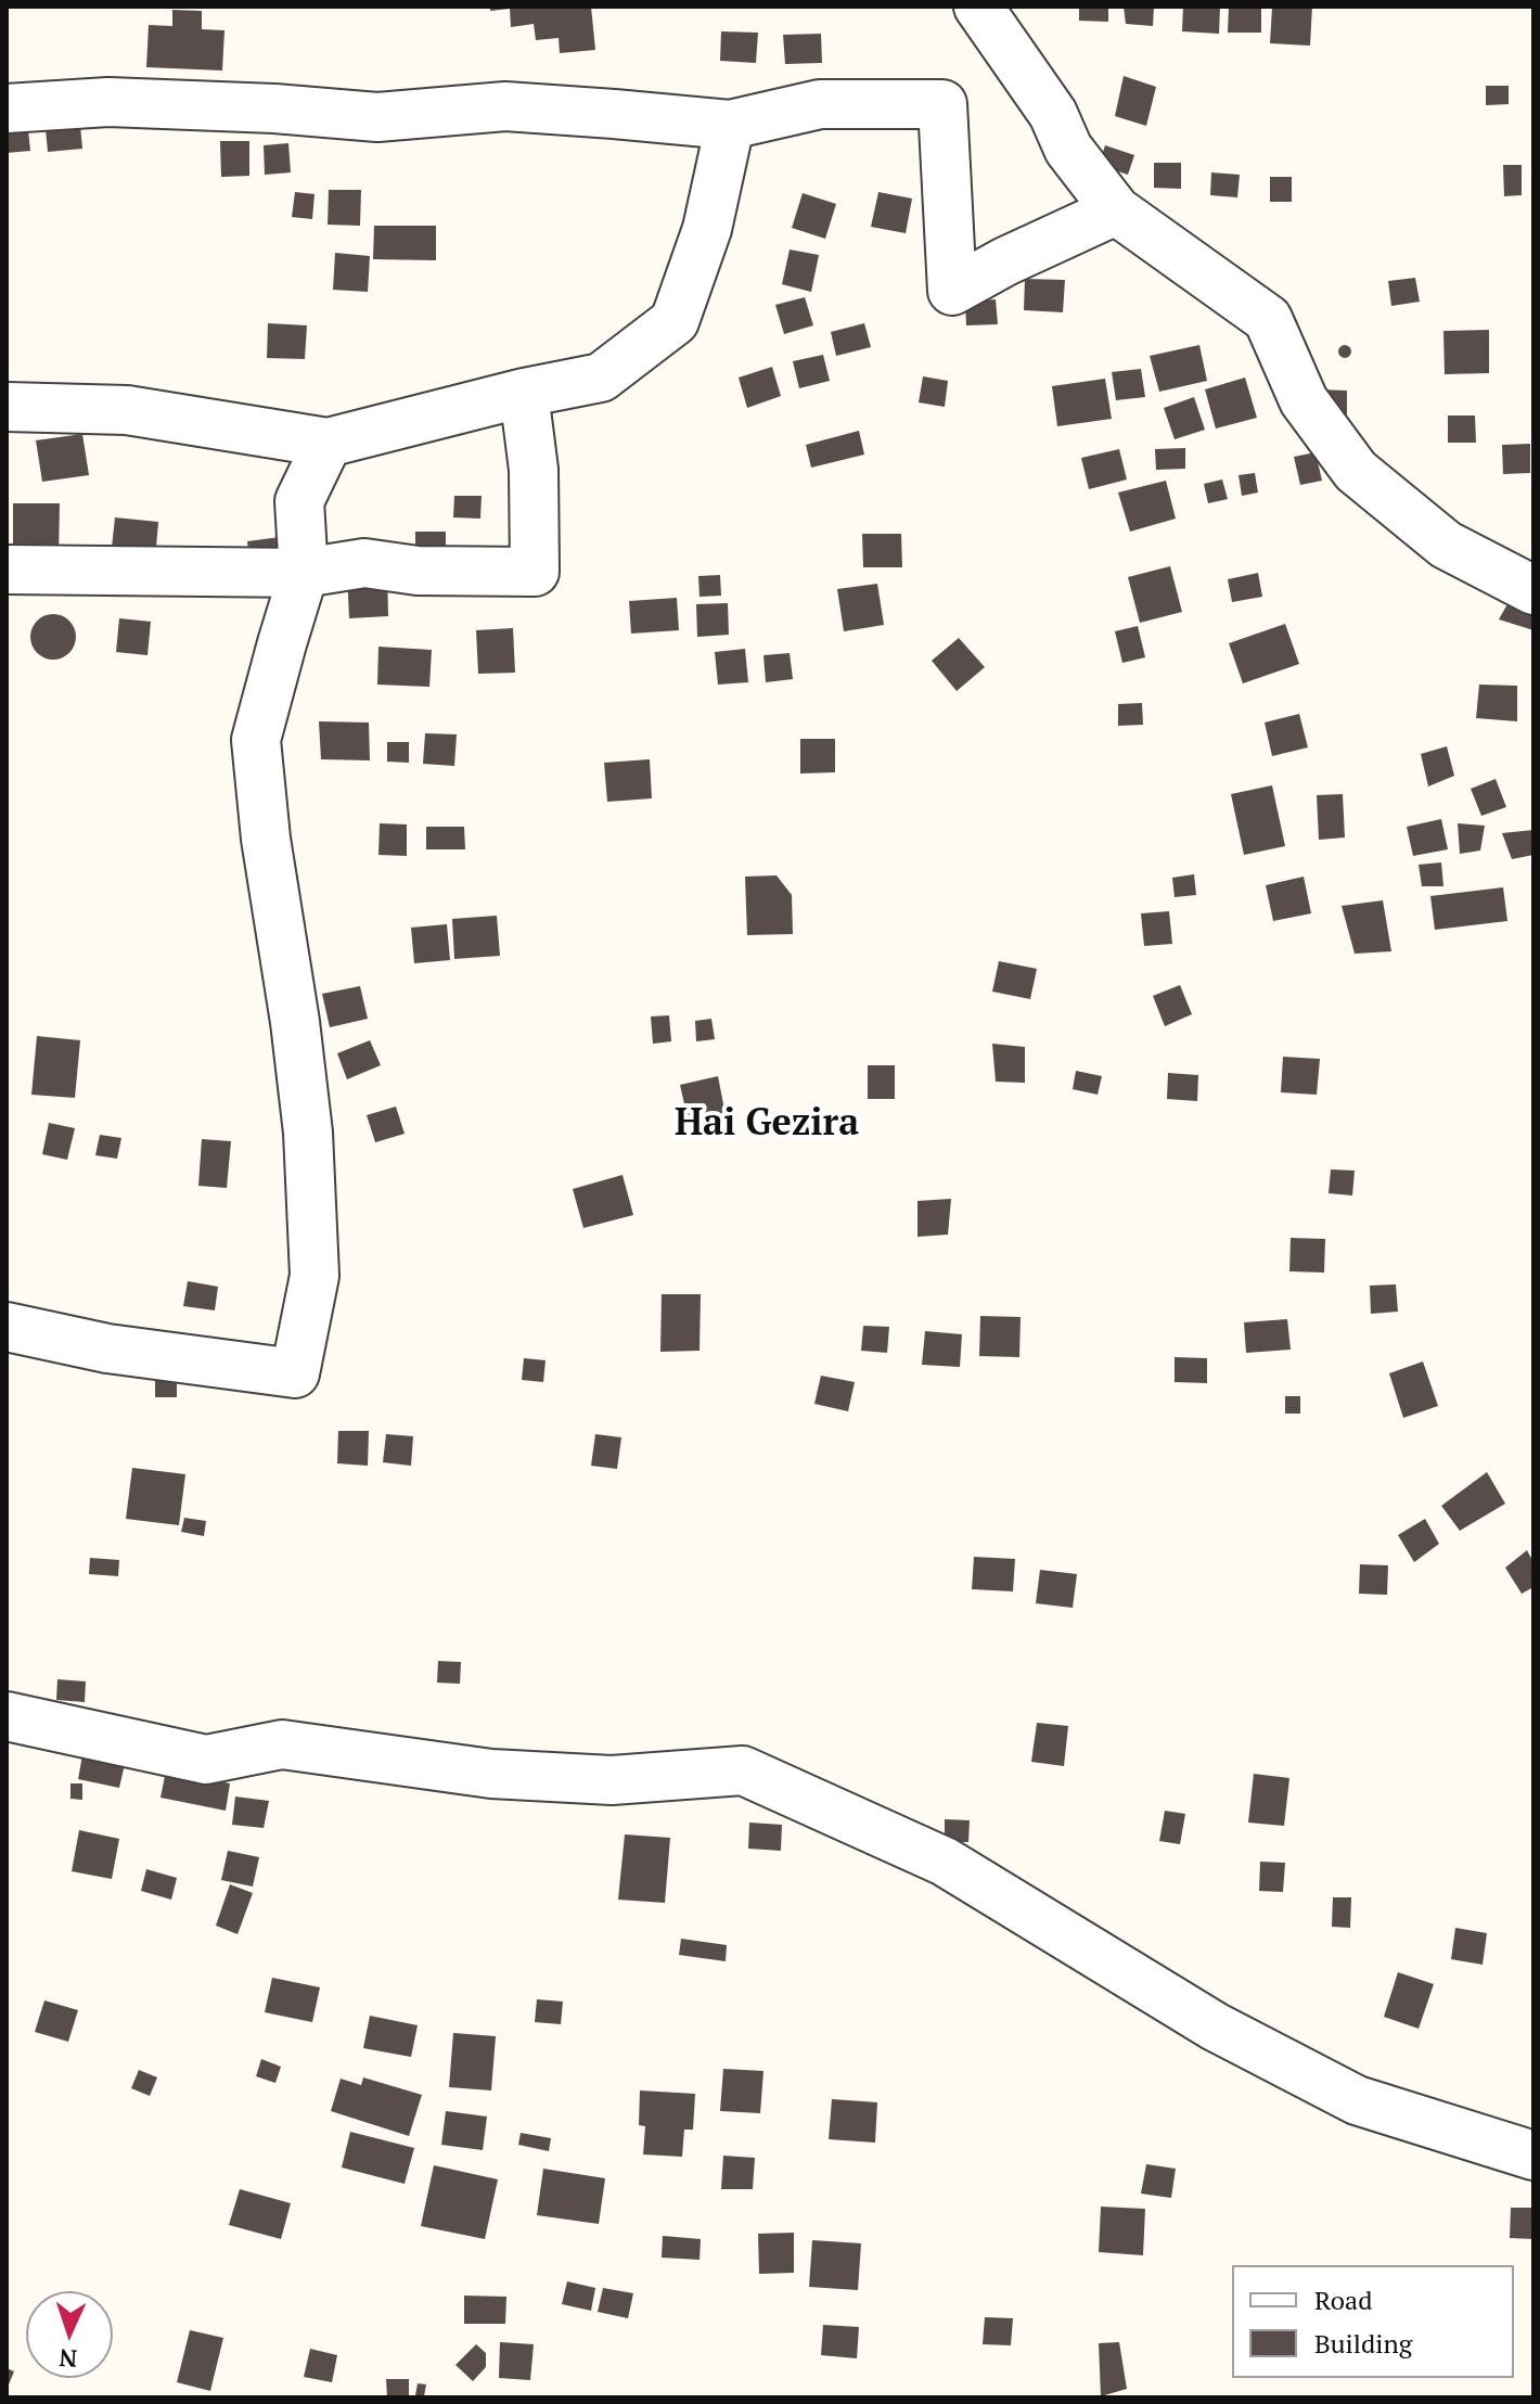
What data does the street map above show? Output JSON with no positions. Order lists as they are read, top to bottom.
{
  "districts": ["Hai Gezira"],
  "legend": ["Road", "Building"],
  "north": "bottom"
}
